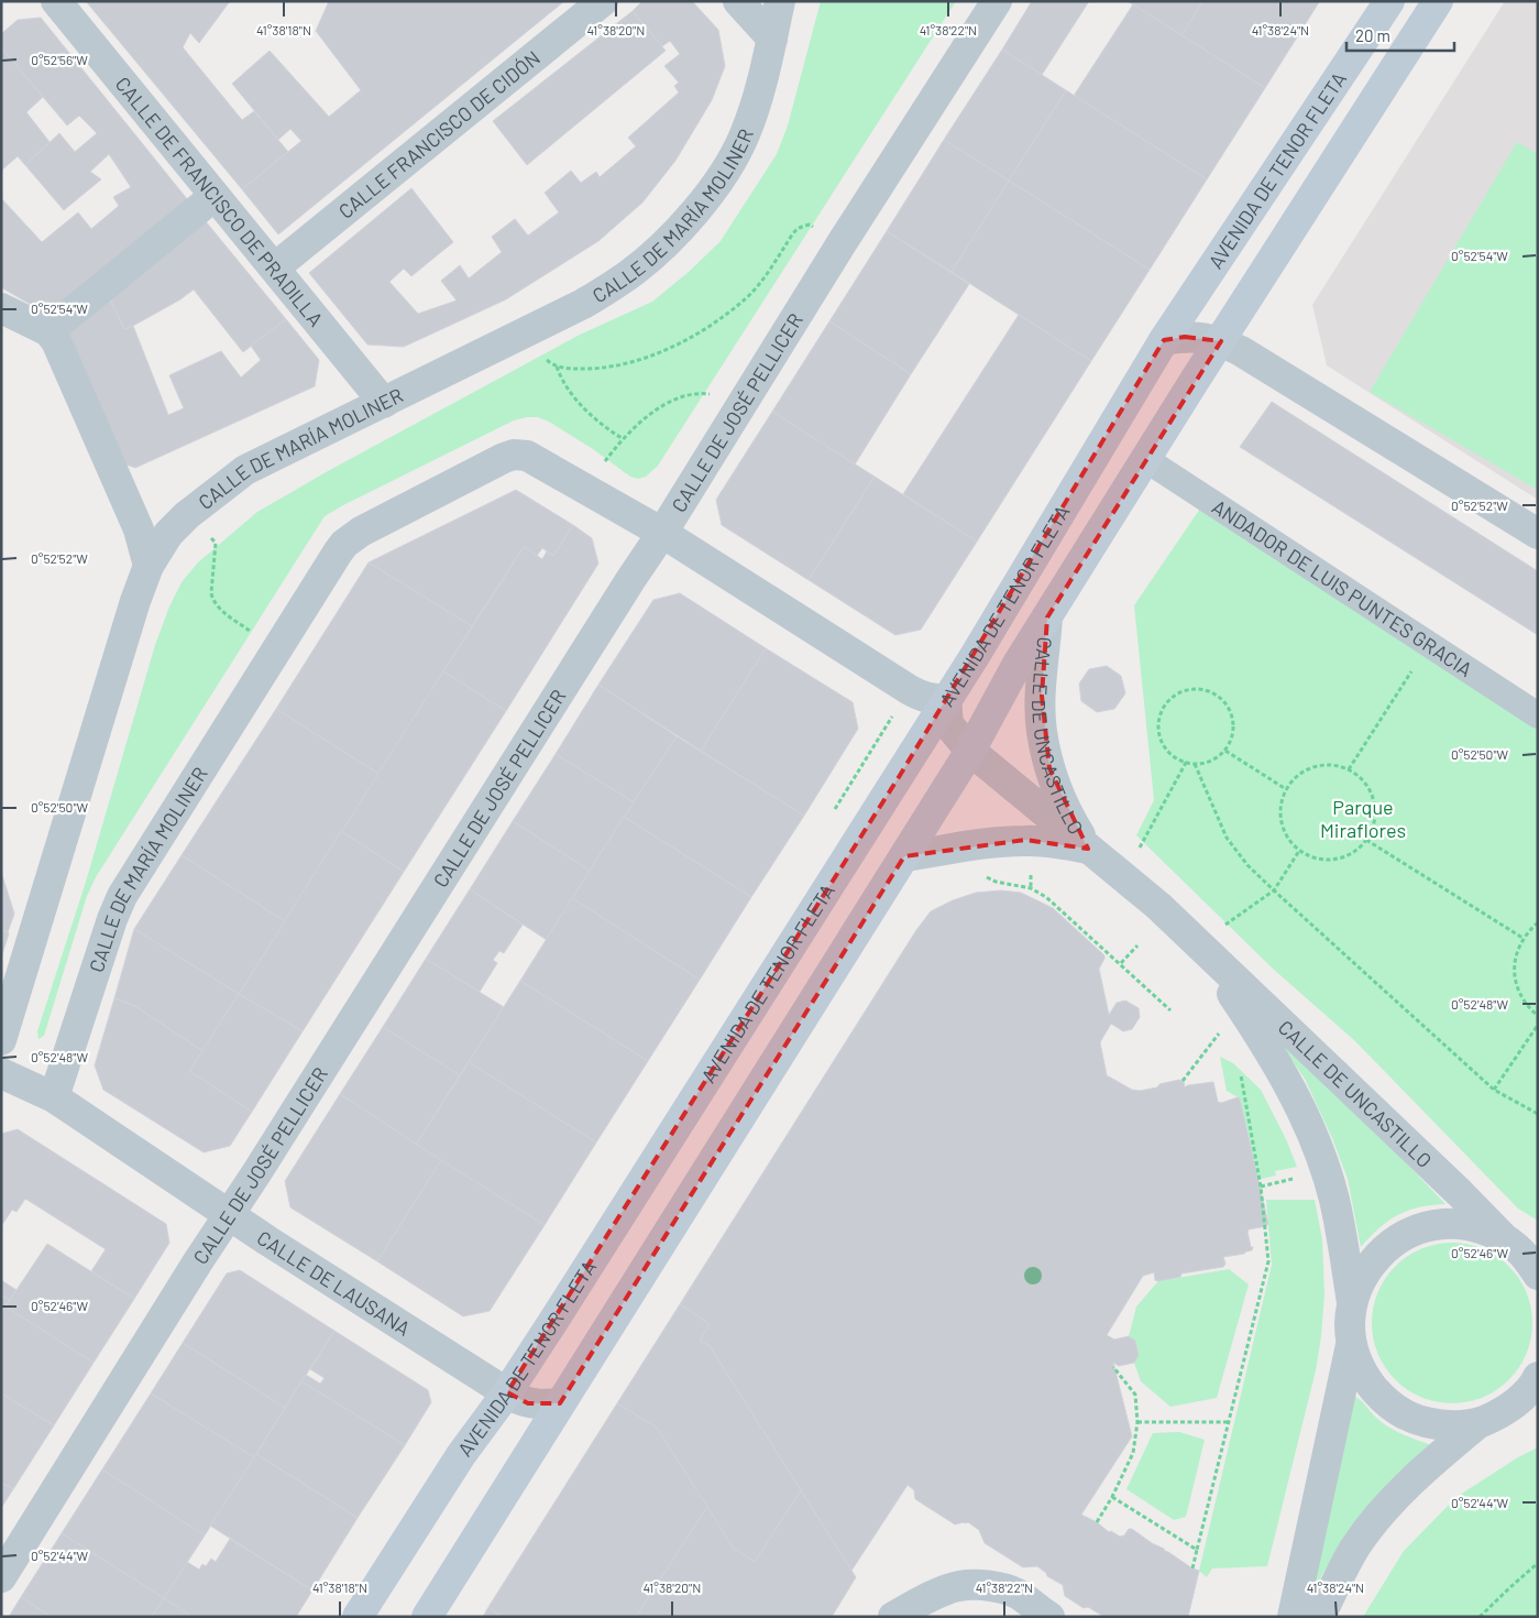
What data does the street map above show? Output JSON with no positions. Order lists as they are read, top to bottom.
{
  "streets": {
    "main road": ["AVENIDA DE TENOR FLETA"],
    "street": [
      "CALLE FRANCISCO DE CIDÓN",
      "CALLE DE FRANCISCO DE PRADILLA",
      "CALLE DE MARÍA MOLINER",
      "CALLE DE JOSÉ PELLICER",
      "ANDADOR DE LUIS PUNTES GRACIA",
      "CALLE DE UNCASTILLO",
      "CALLE DE LAUSANA"
    ]
  },
  "crossings": [
    ["CALLE FRANCISCO DE CIDÓN", "CALLE DE FRANCISCO DE PRADILLA"],
    ["AVENIDA DE TENOR FLETA", "CALLE DE MARÍA MOLINER"],
    ["AVENIDA DE TENOR FLETA", "CALLE DE UNCASTILLO"],
    ["AVENIDA DE TENOR FLETA", "CALLE DE LAUSANA"],
    ["CALLE DE FRANCISCO DE PRADILLA", "CALLE DE MARÍA MOLINER"],
    ["CALLE DE MARÍA MOLINER", "CALLE DE JOSÉ PELLICER"],
    ["CALLE DE MARÍA MOLINER", "CALLE DE UNCASTILLO"],
    ["CALLE DE MARÍA MOLINER", "CALLE DE LAUSANA"],
    ["CALLE DE JOSÉ PELLICER", "CALLE DE LAUSANA"]
  ],
  "parks": ["Parque Miraflores"],
  "scale_bar": "20 m",
  "coordinates": [
    "41°38'18\"N",
    "41°38'20\"N",
    "41°38'22\"N",
    "41°38'24\"N",
    "0°52'56\"W",
    "0°52'54\"W",
    "0°52'52\"W",
    "0°52'50\"W",
    "0°52'48\"W",
    "0°52'46\"W",
    "0°52'44\"W"
  ]
}
